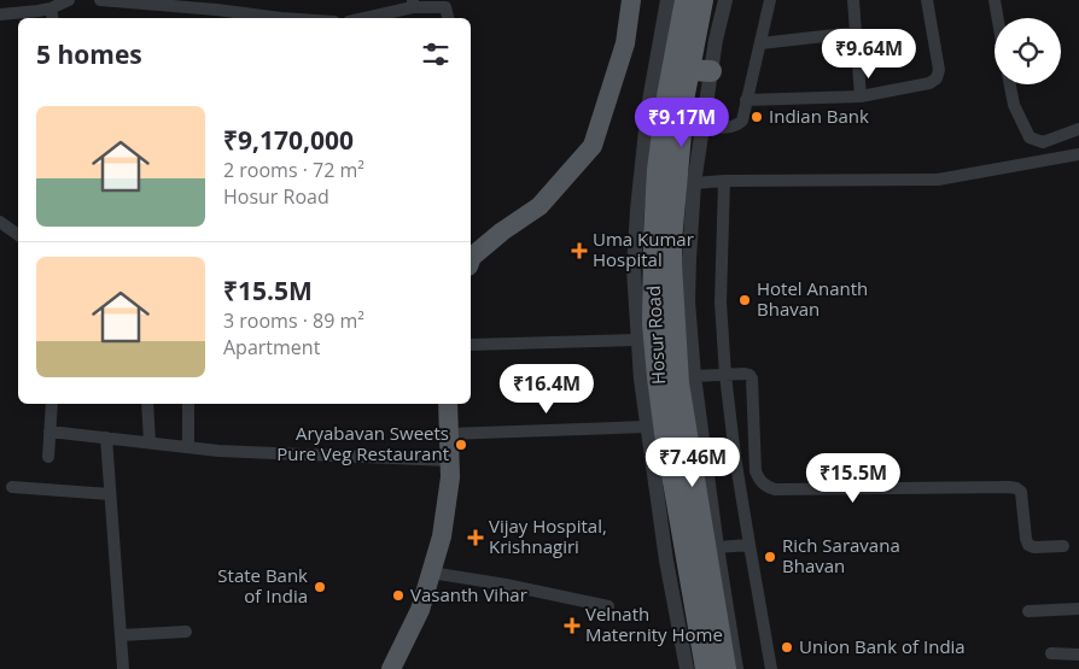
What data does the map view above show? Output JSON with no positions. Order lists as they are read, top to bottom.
{
  "streets": {
    "highway": ["Hosur Road"]
  },
  "places": {
    "other": [
      "Indian Bank",
      "Hotel Ananth Bhavan",
      "Aryabavan Sweets Pure Veg Restaurant",
      "Rich Saravana Bhavan",
      "State Bank of India",
      "Vasanth Vihar",
      "Union Bank of India"
    ],
    "health": ["Uma Kumar Hospital", "Vijay Hospital, Krishnagiri", "Velnath Maternity Home"]
  },
  "page": {
    "heading": "5 homes",
    "price": [
      "₹9.64M",
      "₹9.17M",
      "₹16.4M",
      "₹7.46M",
      "₹15.5M"
    ],
    "list": [
      {
        "name": "₹9,170,000",
        "note": "2 rooms · 72 m² · Hosur Road"
      },
      {
        "name": "₹15.5M",
        "note": "3 rooms · 89 m² · Apartment"
      }
    ]
  }
}
